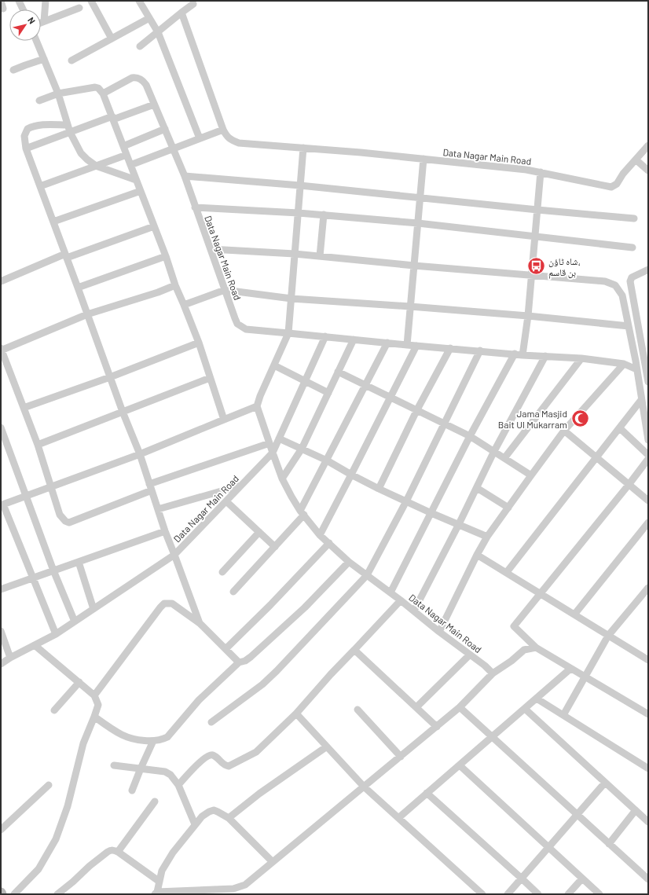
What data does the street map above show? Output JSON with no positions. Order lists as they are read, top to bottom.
{
  "streets": {
    "street": ["Data Nagar Main Road"]
  },
  "places": {
    "bus stop": ["شاہ ٹاؤن، بن قاسم"],
    "mosque": ["Jama Masjid Bait Ul Mukarram"]
  },
  "north": "top right"
}
